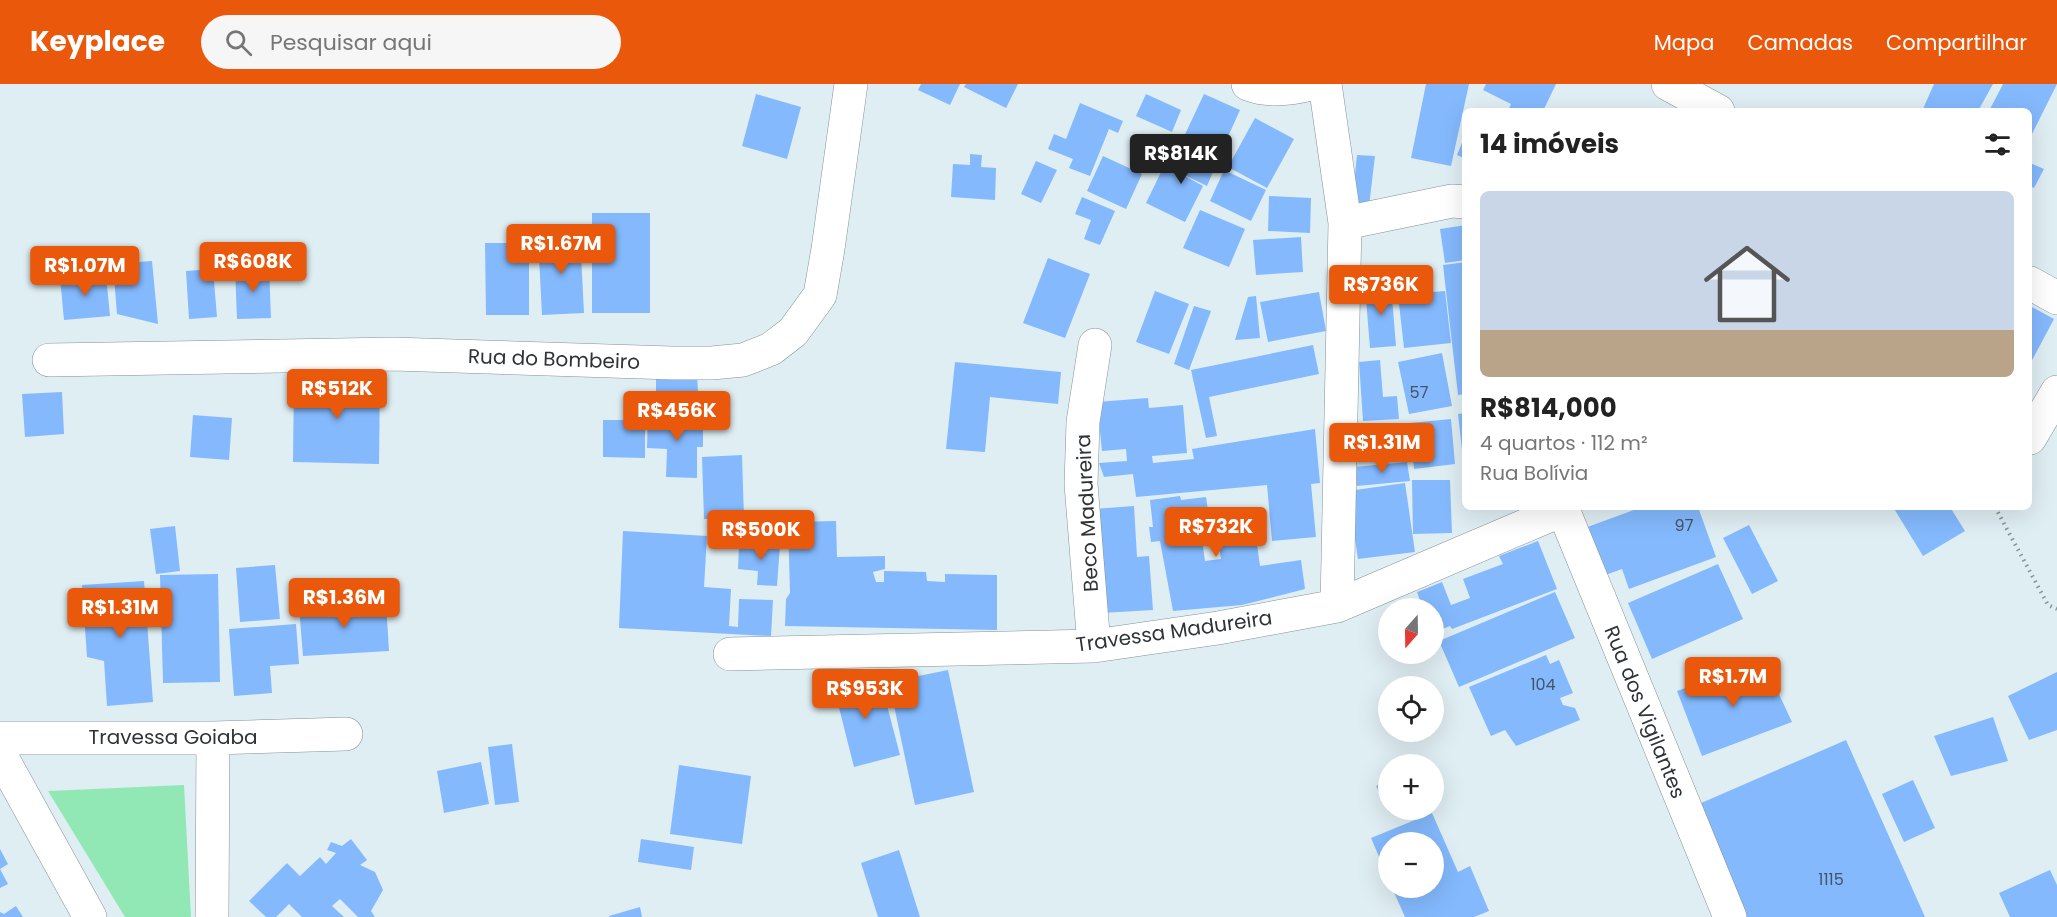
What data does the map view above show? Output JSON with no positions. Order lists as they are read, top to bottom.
{
  "streets": {
    "street": [
      "Rua do Bombeiro",
      "Beco Madureira",
      "Travessa Madureira",
      "Rua dos Vigilantes",
      "Travessa Goiaba"
    ]
  },
  "crossings": [
    ["Beco Madureira", "Travessa Madureira"]
  ],
  "house_numbers": [
    "57",
    "97",
    "104",
    "1115"
  ],
  "north": "bottom",
  "page": {
    "header": "Keyplace",
    "search": "Pesquisar aqui",
    "nav": ["Mapa", "Camadas", "Compartilhar"],
    "heading": "14 imóveis",
    "price": [
      "R$814K",
      "R$1.67M",
      "R$608K",
      "R$1.07M",
      "R$736K",
      "R$512K",
      "R$456K",
      "R$1.31M",
      "R$732K",
      "R$500K",
      "R$1.36M",
      "R$1.31M",
      "R$1.7M",
      "R$953K"
    ],
    "list": [
      {
        "name": "R$814,000",
        "note": "4 quartos · 112 m² · Rua Bolívia"
      }
    ],
    "map_buttons": ["+", "−"]
  }
}
